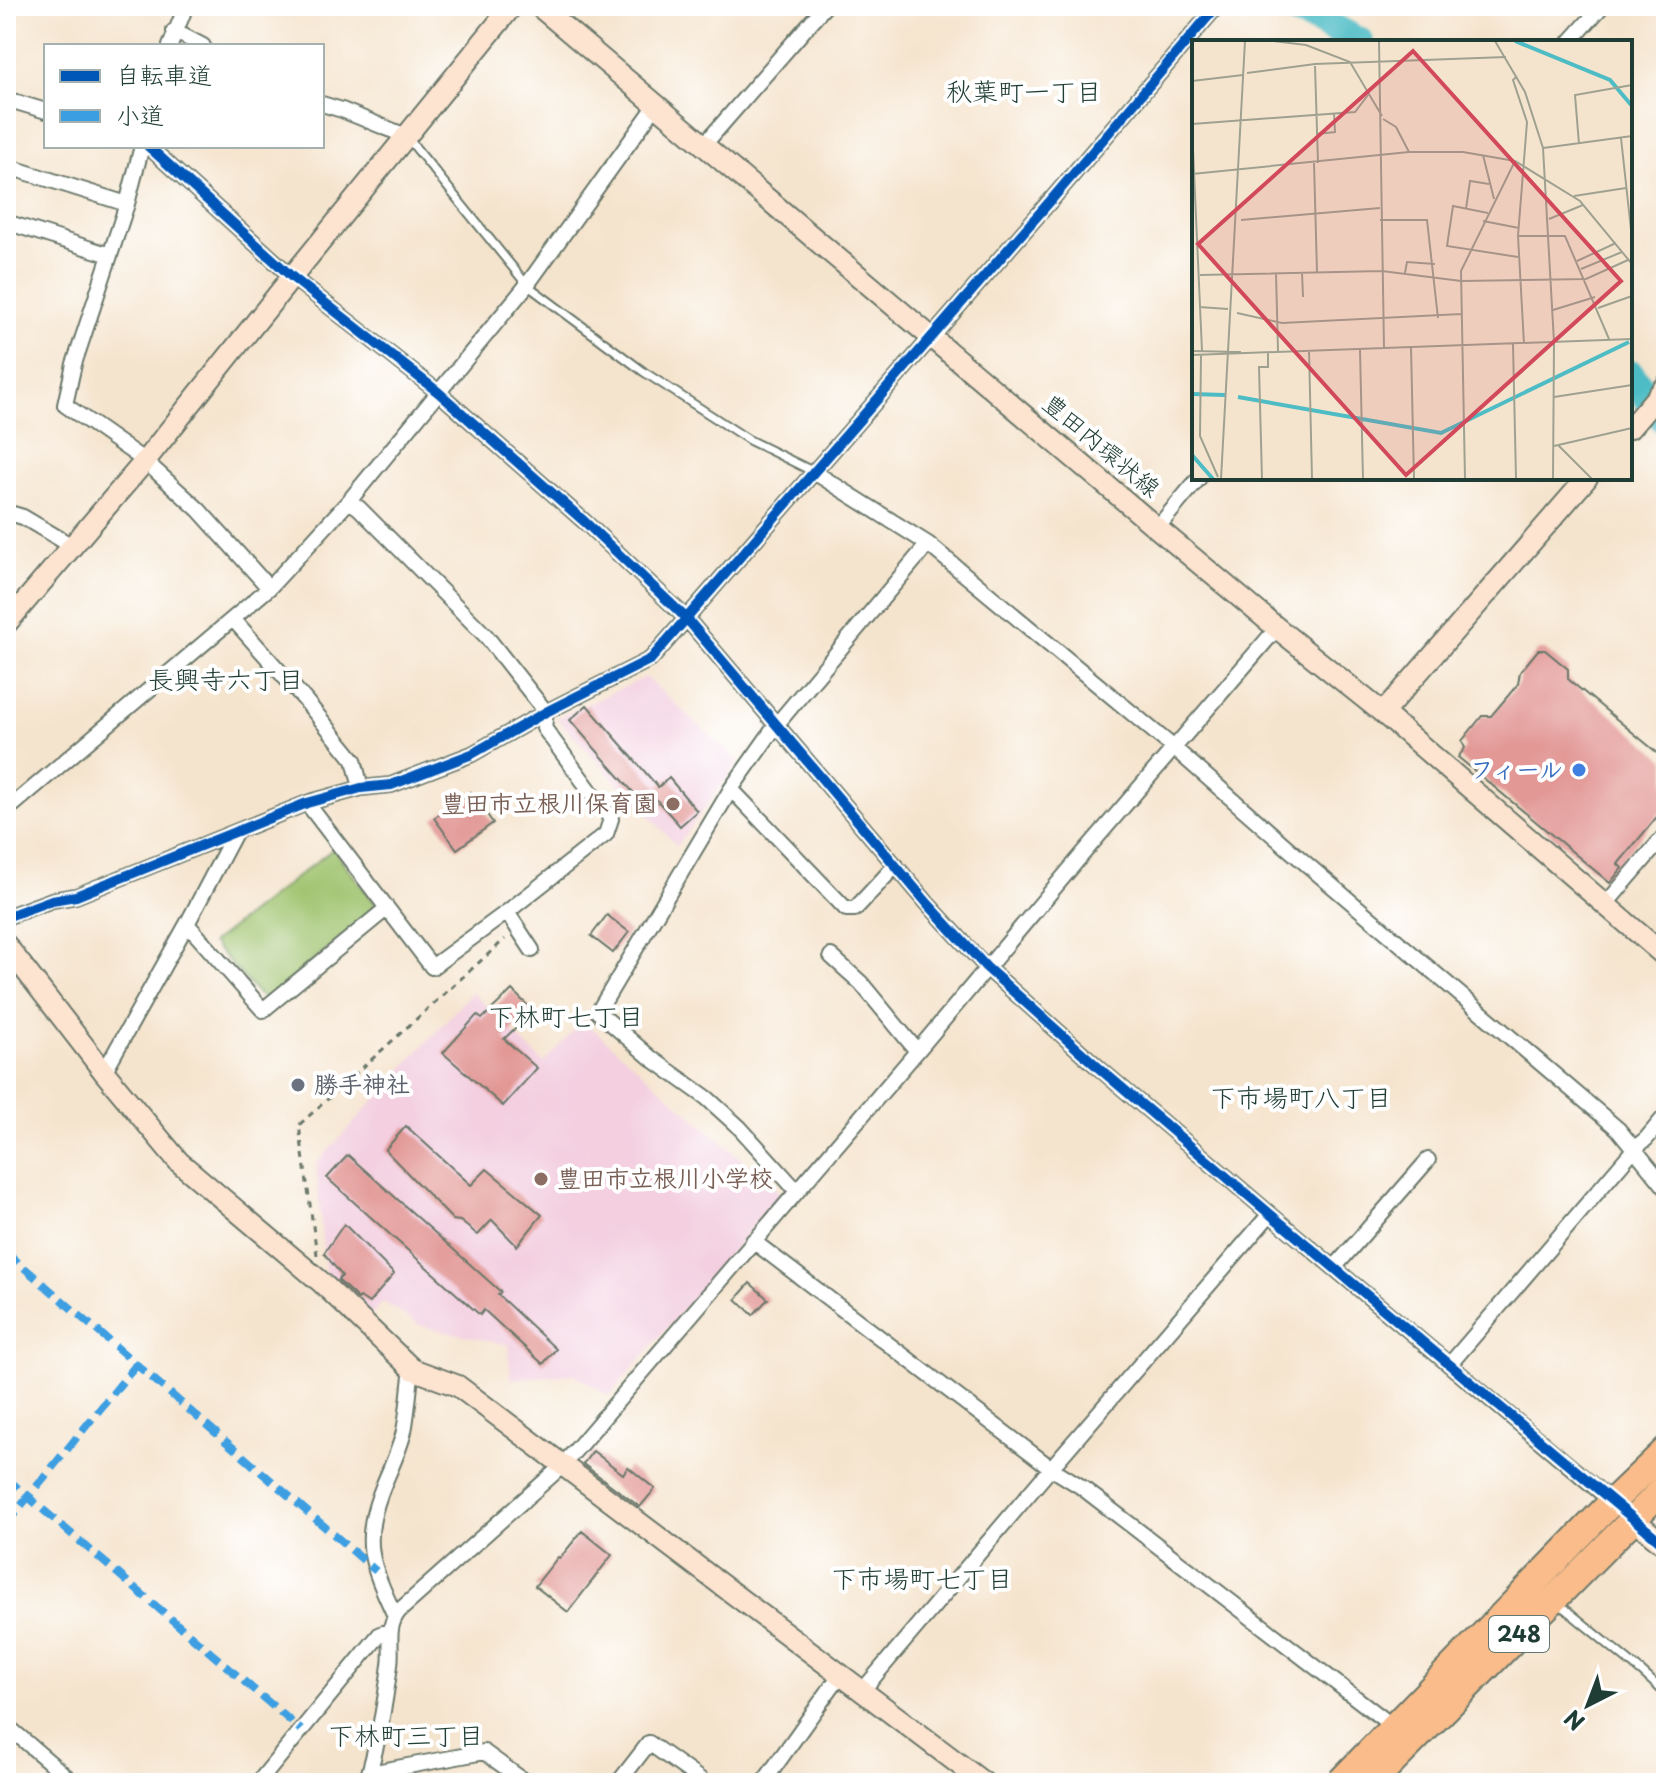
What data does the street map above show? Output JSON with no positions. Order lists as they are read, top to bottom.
{
  "streets": {
    "highway": ["248"],
    "street": ["豊田内環状線"]
  },
  "districts": [
    "秋葉町一丁目",
    "長興寺六丁目",
    "下林町七丁目",
    "下市場町八丁目",
    "下市場町七丁目",
    "下林町三丁目"
  ],
  "places": [
    "フィール",
    "豊田市立根川保育園",
    "勝手神社",
    "豊田市立根川小学校"
  ],
  "legend": ["自転車道", "小道"],
  "north": "bottom left"
}
